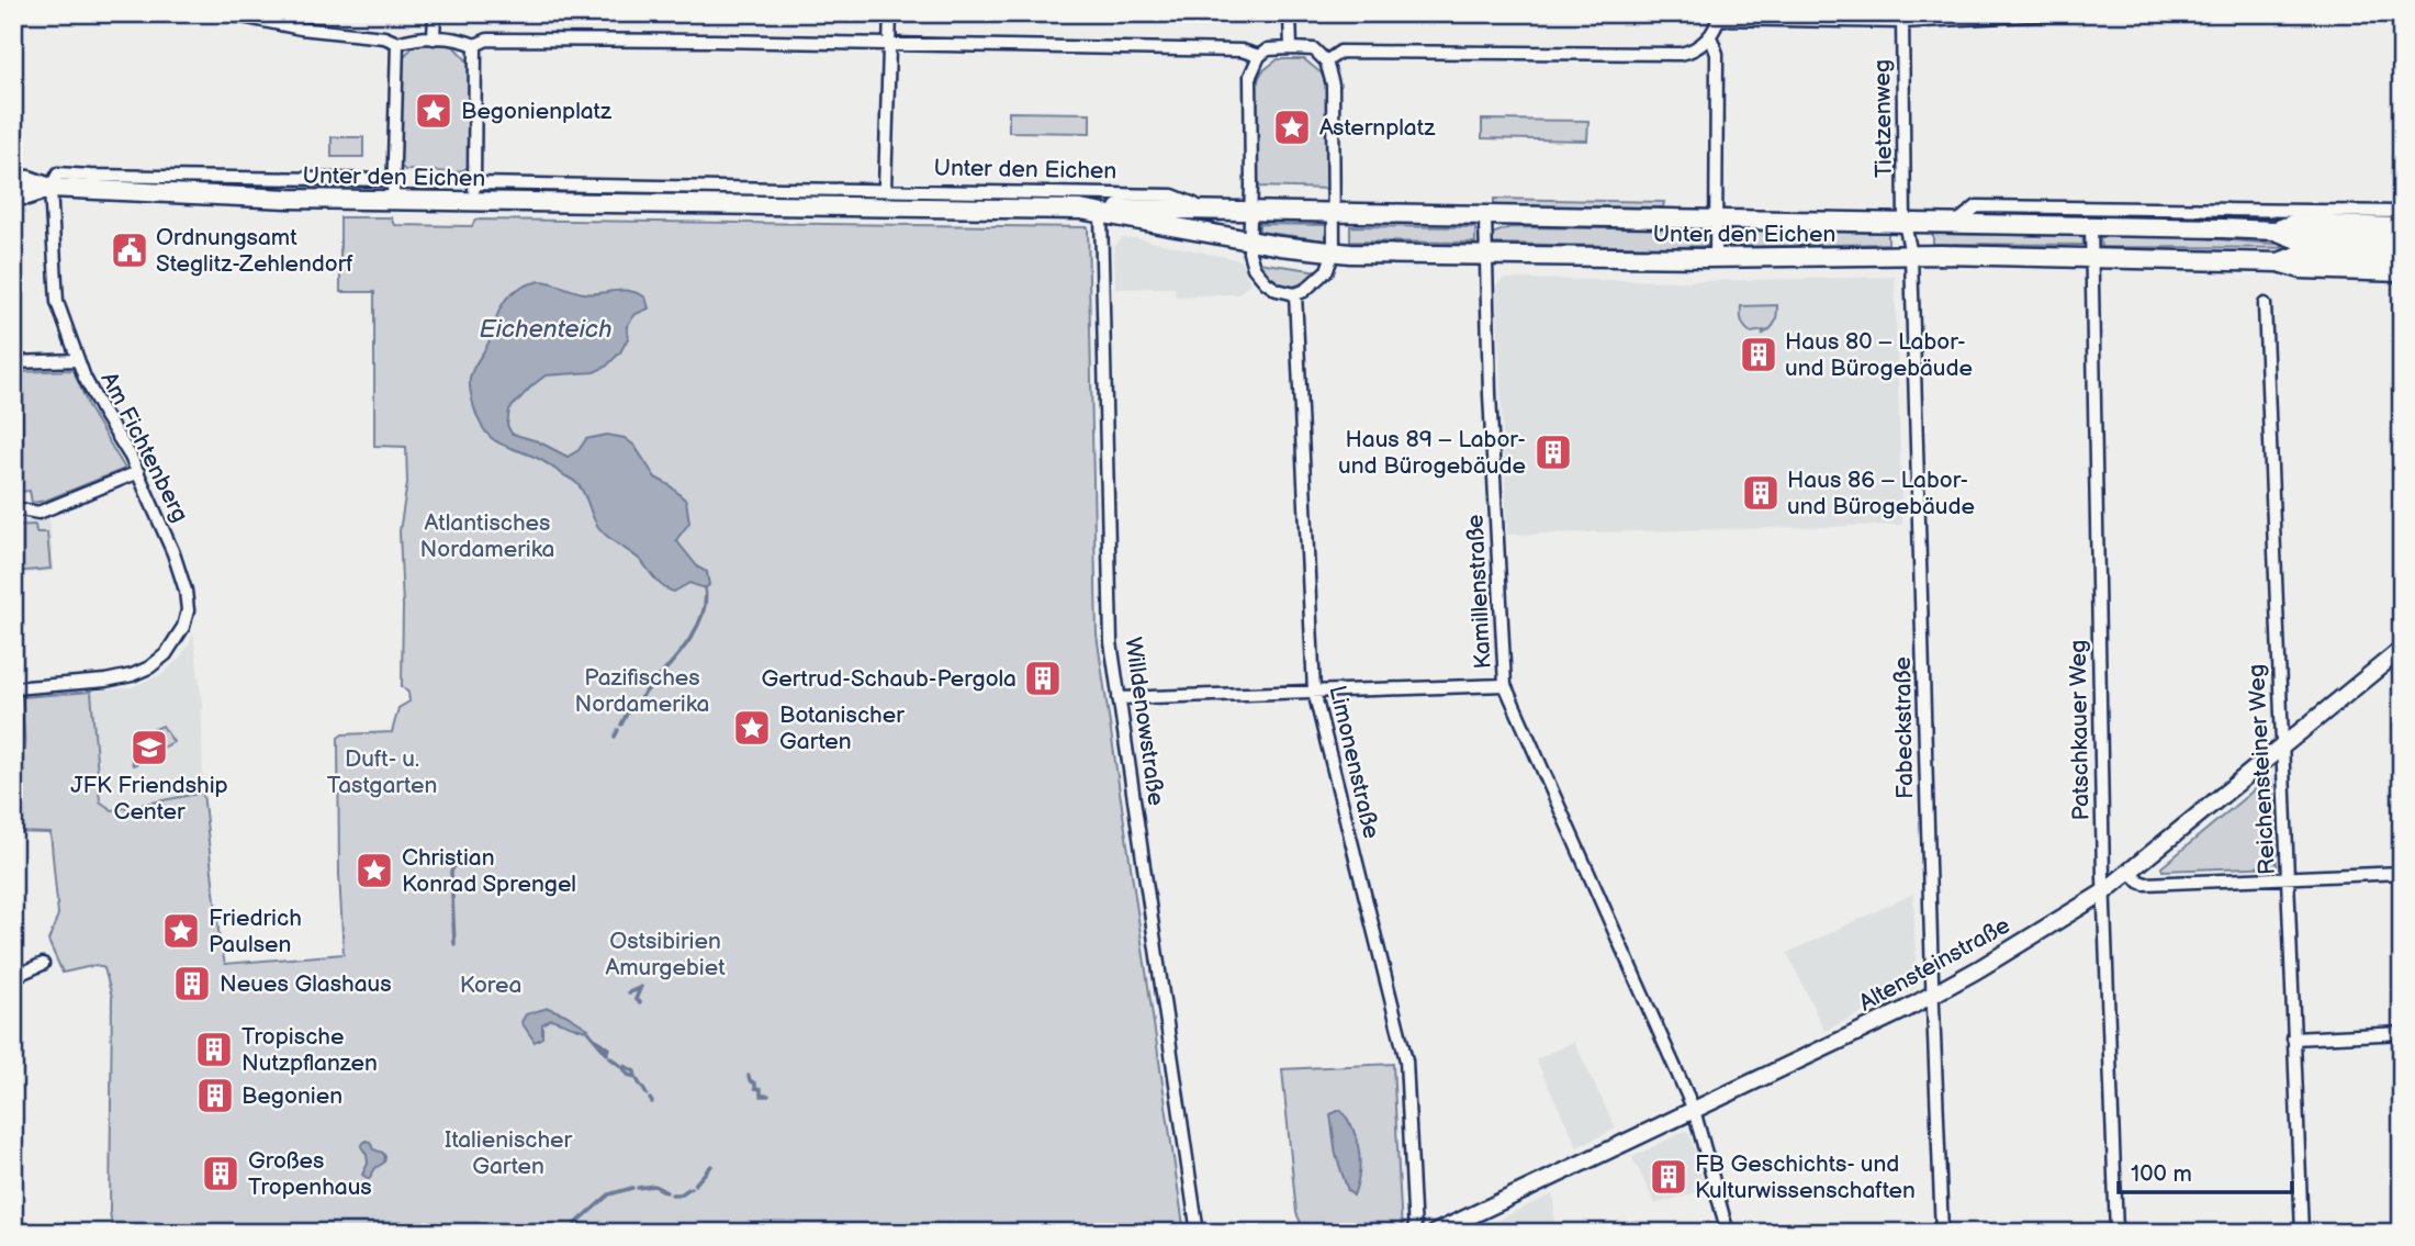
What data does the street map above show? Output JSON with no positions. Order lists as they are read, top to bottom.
{
  "streets": {
    "main road": ["Unter den Eichen", "Altensteinstraße"],
    "street": [
      "Tietzenweg",
      "Am Fichtenberg",
      "Kamillenstraße",
      "Willdenowstraße",
      "Fabeckstraße",
      "Patschkauer Weg",
      "Limonenstraße",
      "Reichensteiner Weg"
    ]
  },
  "crossings": [
    ["Tietzenweg", "Unter den Eichen"],
    ["Tietzenweg", "Fabeckstraße"],
    ["Unter den Eichen", "Am Fichtenberg"],
    ["Unter den Eichen", "Kamillenstraße"],
    ["Unter den Eichen", "Willdenowstraße"],
    ["Unter den Eichen", "Fabeckstraße"],
    ["Unter den Eichen", "Patschkauer Weg"],
    ["Kamillenstraße", "Altensteinstraße"],
    ["Fabeckstraße", "Altensteinstraße"],
    ["Patschkauer Weg", "Altensteinstraße"],
    ["Reichensteiner Weg", "Altensteinstraße"]
  ],
  "water": ["Eichenteich"],
  "parks": [
    "Atlantisches Nordamerika",
    "Pazifisches Nordamerika",
    "Duft- u. Tastgarten",
    "Ostsibirien Amurgebiet",
    "Korea",
    "Italienischer Garten"
  ],
  "places": {
    "place": [
      "Begonienplatz",
      "Asternplatz",
      "Botanischer Garten",
      "Christian Konrad Sprengel",
      "Friedrich Paulsen"
    ],
    "public building": ["Ordnungsamt Steglitz-Zehlendorf"],
    "building": [
      "Haus 80 – Labor- und Bürogebäude",
      "Haus 89 – Labor- und Bürogebäude",
      "Haus 86 – Labor- und Bürogebäude",
      "Gertrud-Schaub-Pergola",
      "Neues Glashaus",
      "Tropische Nutzpflanzen",
      "Begonien",
      "Großes Tropenhaus",
      "FB Geschichts- und Kulturwissenschaften"
    ],
    "school or university": ["JFK Friendship Center"]
  },
  "scale_bar": "100 m"
}
